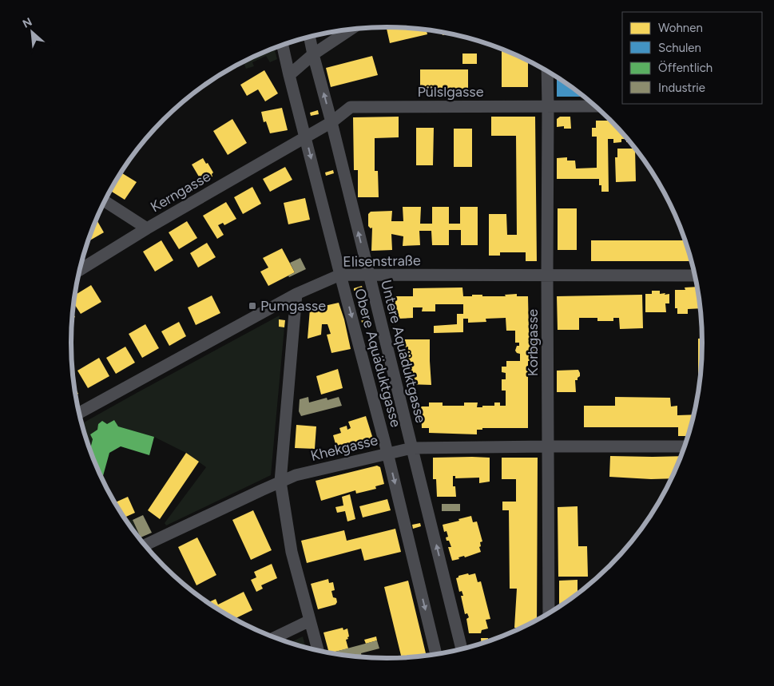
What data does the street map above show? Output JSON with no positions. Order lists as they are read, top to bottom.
{
  "streets": {
    "street": [
      "Pülslgasse",
      "Kerngasse",
      "Elisenstraße",
      "Korbgasse",
      "Untere Aquäduktgasse",
      "Obere Aquäduktgasse",
      "Khekgasse"
    ]
  },
  "crossings": [
    ["Pülslgasse", "Kerngasse"],
    ["Pülslgasse", "Korbgasse"],
    ["Pülslgasse", "Untere Aquäduktgasse"],
    ["Pülslgasse", "Obere Aquäduktgasse"],
    ["Kerngasse", "Obere Aquäduktgasse"],
    ["Elisenstraße", "Korbgasse"],
    ["Elisenstraße", "Untere Aquäduktgasse"],
    ["Elisenstraße", "Obere Aquäduktgasse"],
    ["Korbgasse", "Khekgasse"],
    ["Untere Aquäduktgasse", "Khekgasse"],
    ["Obere Aquäduktgasse", "Khekgasse"]
  ],
  "one_way": ["Untere Aquäduktgasse"],
  "places": {
    "transit": ["Pumgasse"]
  },
  "legend": [
    "Wohnen",
    "Schulen",
    "Öffentlich",
    "Industrie"
  ],
  "north": "top left"
}
